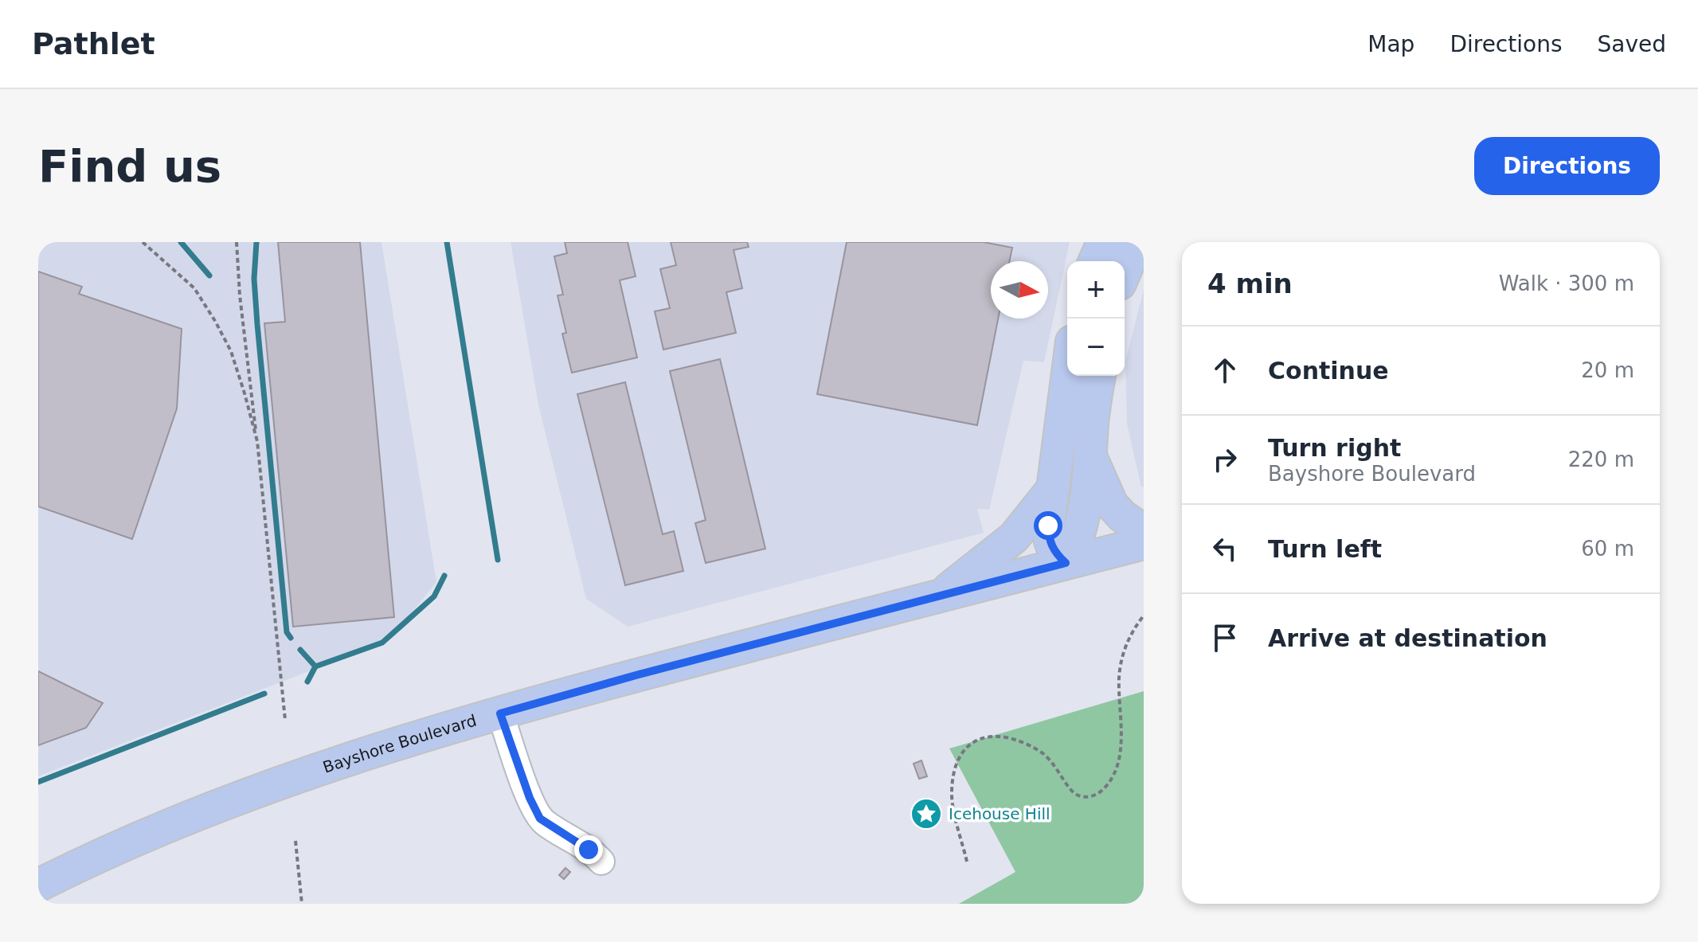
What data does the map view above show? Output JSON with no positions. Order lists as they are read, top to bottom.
{
  "streets": {
    "main road": ["Bayshore Boulevard"]
  },
  "places": {
    "place": ["Icehouse Hill"]
  },
  "north": "right",
  "page": {
    "header": "Pathlet",
    "nav": ["Map", "Directions", "Saved"],
    "buttons": "Directions",
    "title": "Find us",
    "heading": ["4 min", "Walk · 300 m"],
    "map_buttons": ["+", "−"],
    "list": [
      ["Continue", "20 m"],
      ["Turn right", "Bayshore Boulevard", "220 m"],
      ["Turn left", "60 m"],
      "Arrive at destination"
    ]
  }
}
